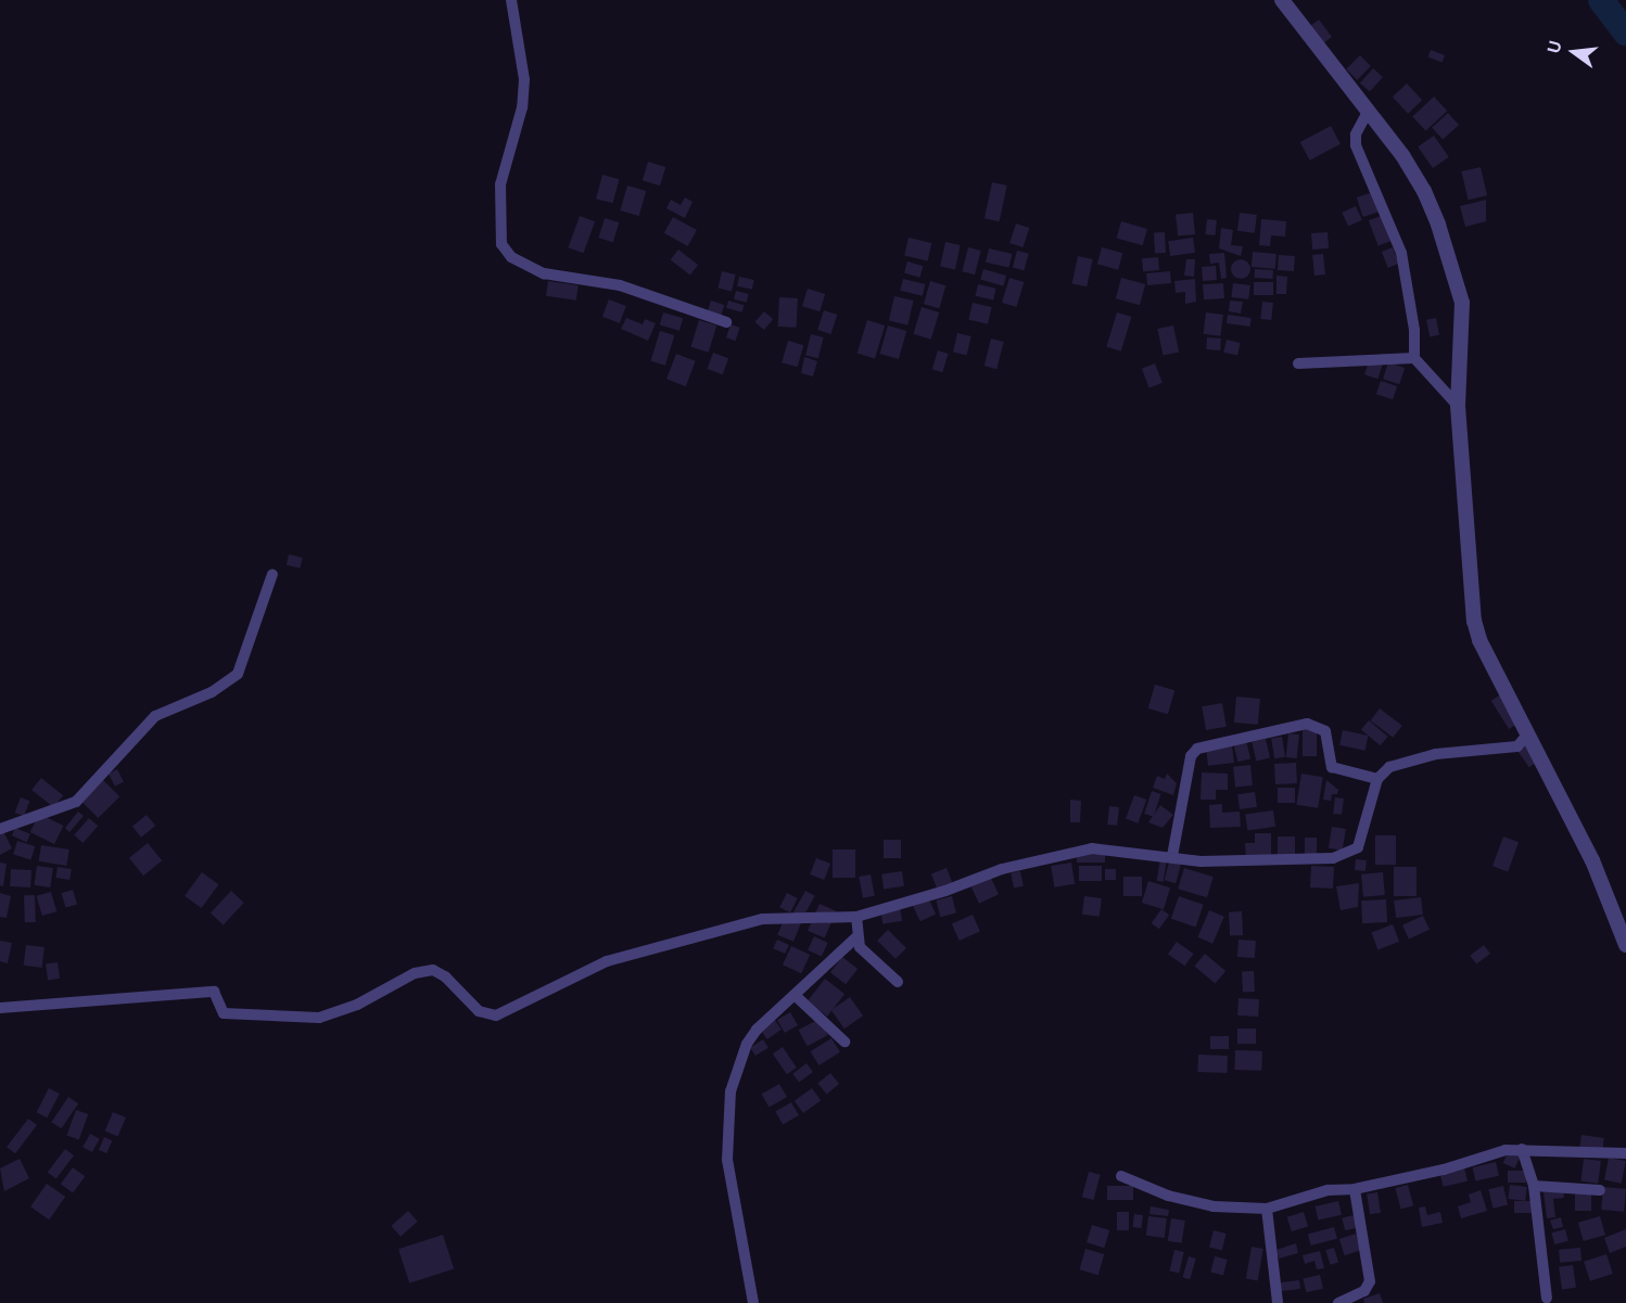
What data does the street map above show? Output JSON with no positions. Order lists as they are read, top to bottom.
{
  "north": "left"
}
